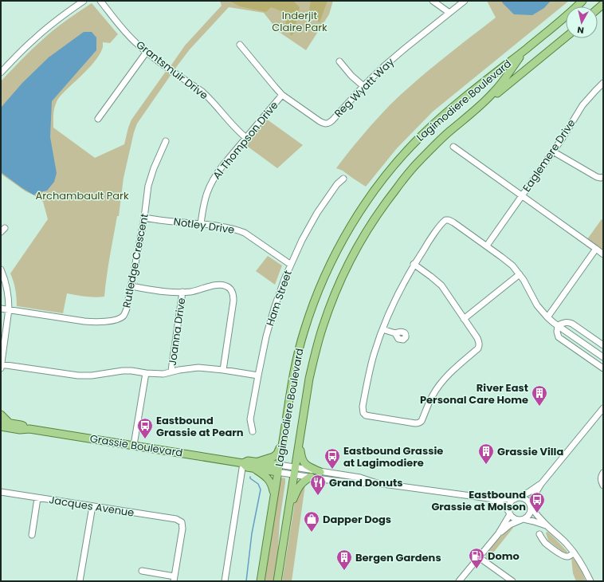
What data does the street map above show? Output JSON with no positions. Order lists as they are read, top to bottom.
{
  "streets": {
    "main road": ["Lagimodiere Boulevard", "Grassie Boulevard"],
    "street": [
      "Grantsmuir Drive",
      "Reg Wyatt Way",
      "Al Thompson Drive",
      "Eaglemere Drive",
      "Notley Drive",
      "Rutledge Crescent",
      "Ham Street",
      "Joanna Drive",
      "Jacques Avenue"
    ]
  },
  "crossings": [
    ["Grantsmuir Drive", "Al Thompson Drive"],
    ["Reg Wyatt Way", "Al Thompson Drive"],
    ["Lagimodiere Boulevard", "Grassie Boulevard"],
    ["Al Thompson Drive", "Notley Drive"],
    ["Notley Drive", "Rutledge Crescent"],
    ["Notley Drive", "Ham Street"]
  ],
  "parks": ["Inderjit Claire Park", "Archambault Park"],
  "places": {
    "building": ["River East Personal Care Home", "Grassie Villa", "Bergen Gardens"],
    "bus stop": ["Eastbound Grassie at Pearn", "Eastbound Grassie at Lagimodiere", "Eastbound Grassie at Molson"],
    "restaurant": ["Grand Donuts"],
    "shop": ["Dapper Dogs"],
    "fuel station": ["Domo"]
  },
  "north": "bottom"
}
